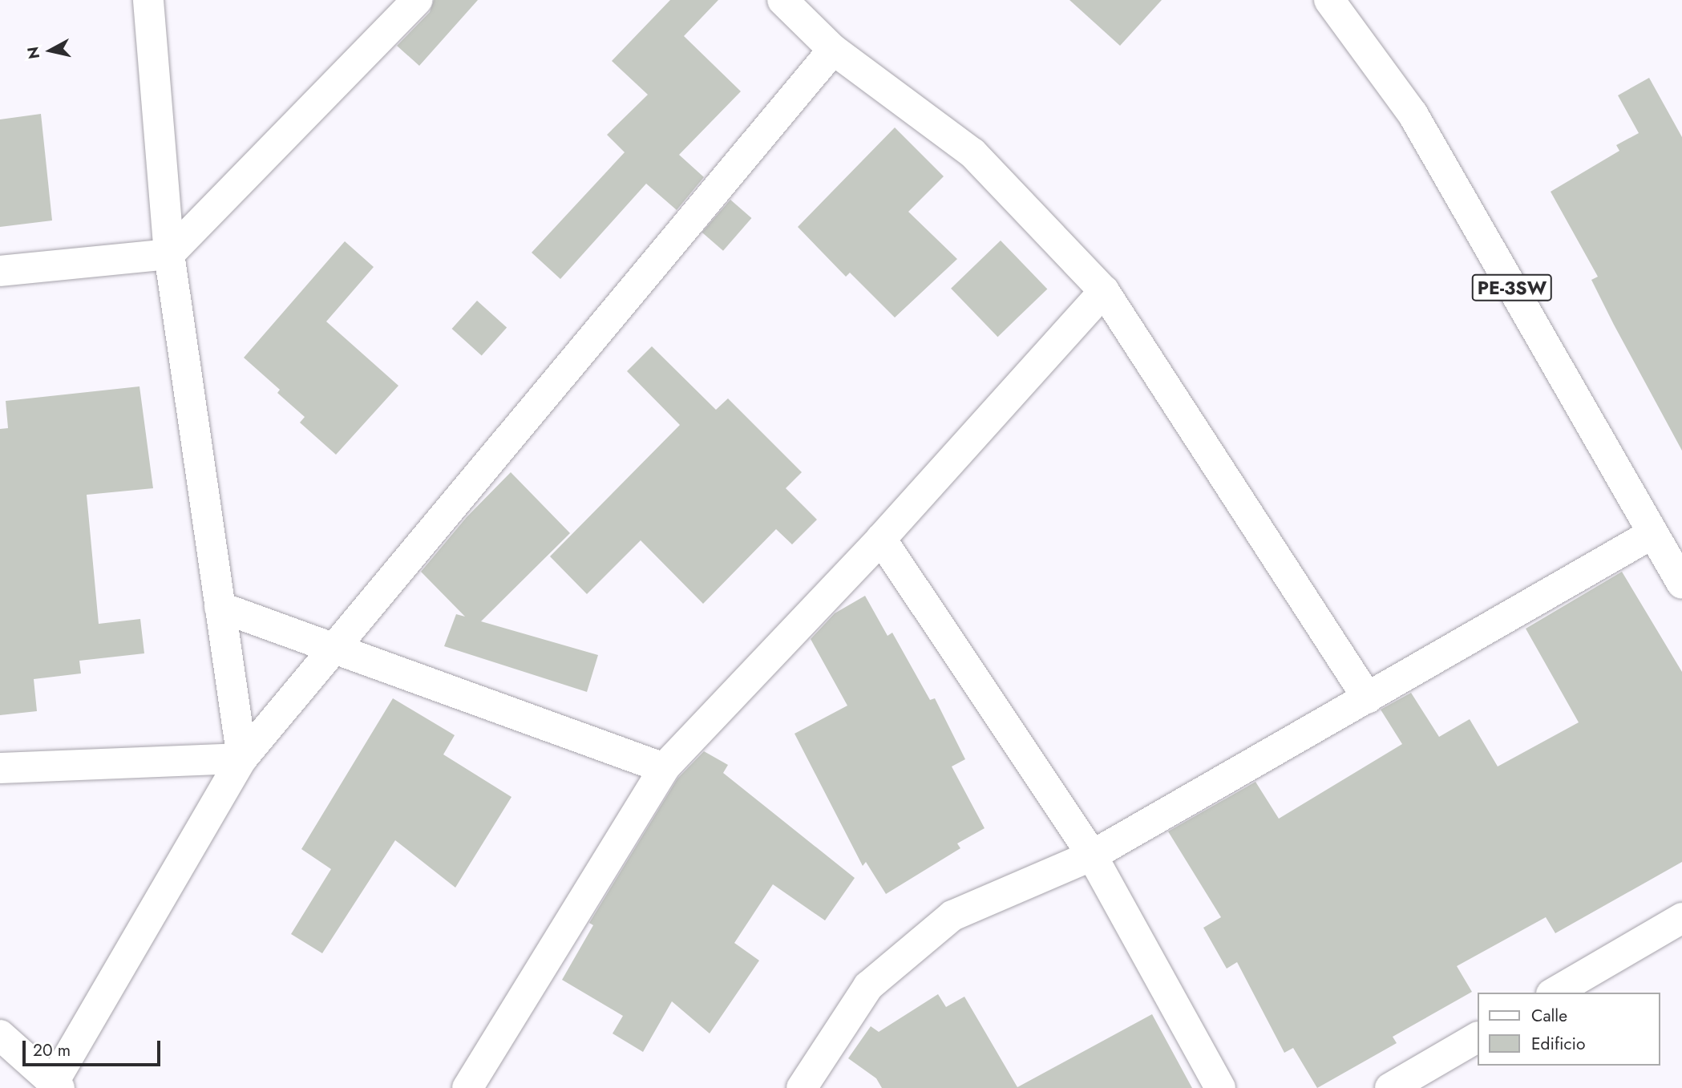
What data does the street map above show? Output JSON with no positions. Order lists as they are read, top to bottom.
{
  "streets": {
    "street": ["PE-3SW"]
  },
  "legend": ["Calle", "Edificio"],
  "scale_bar": "20 m",
  "north": "left"
}
